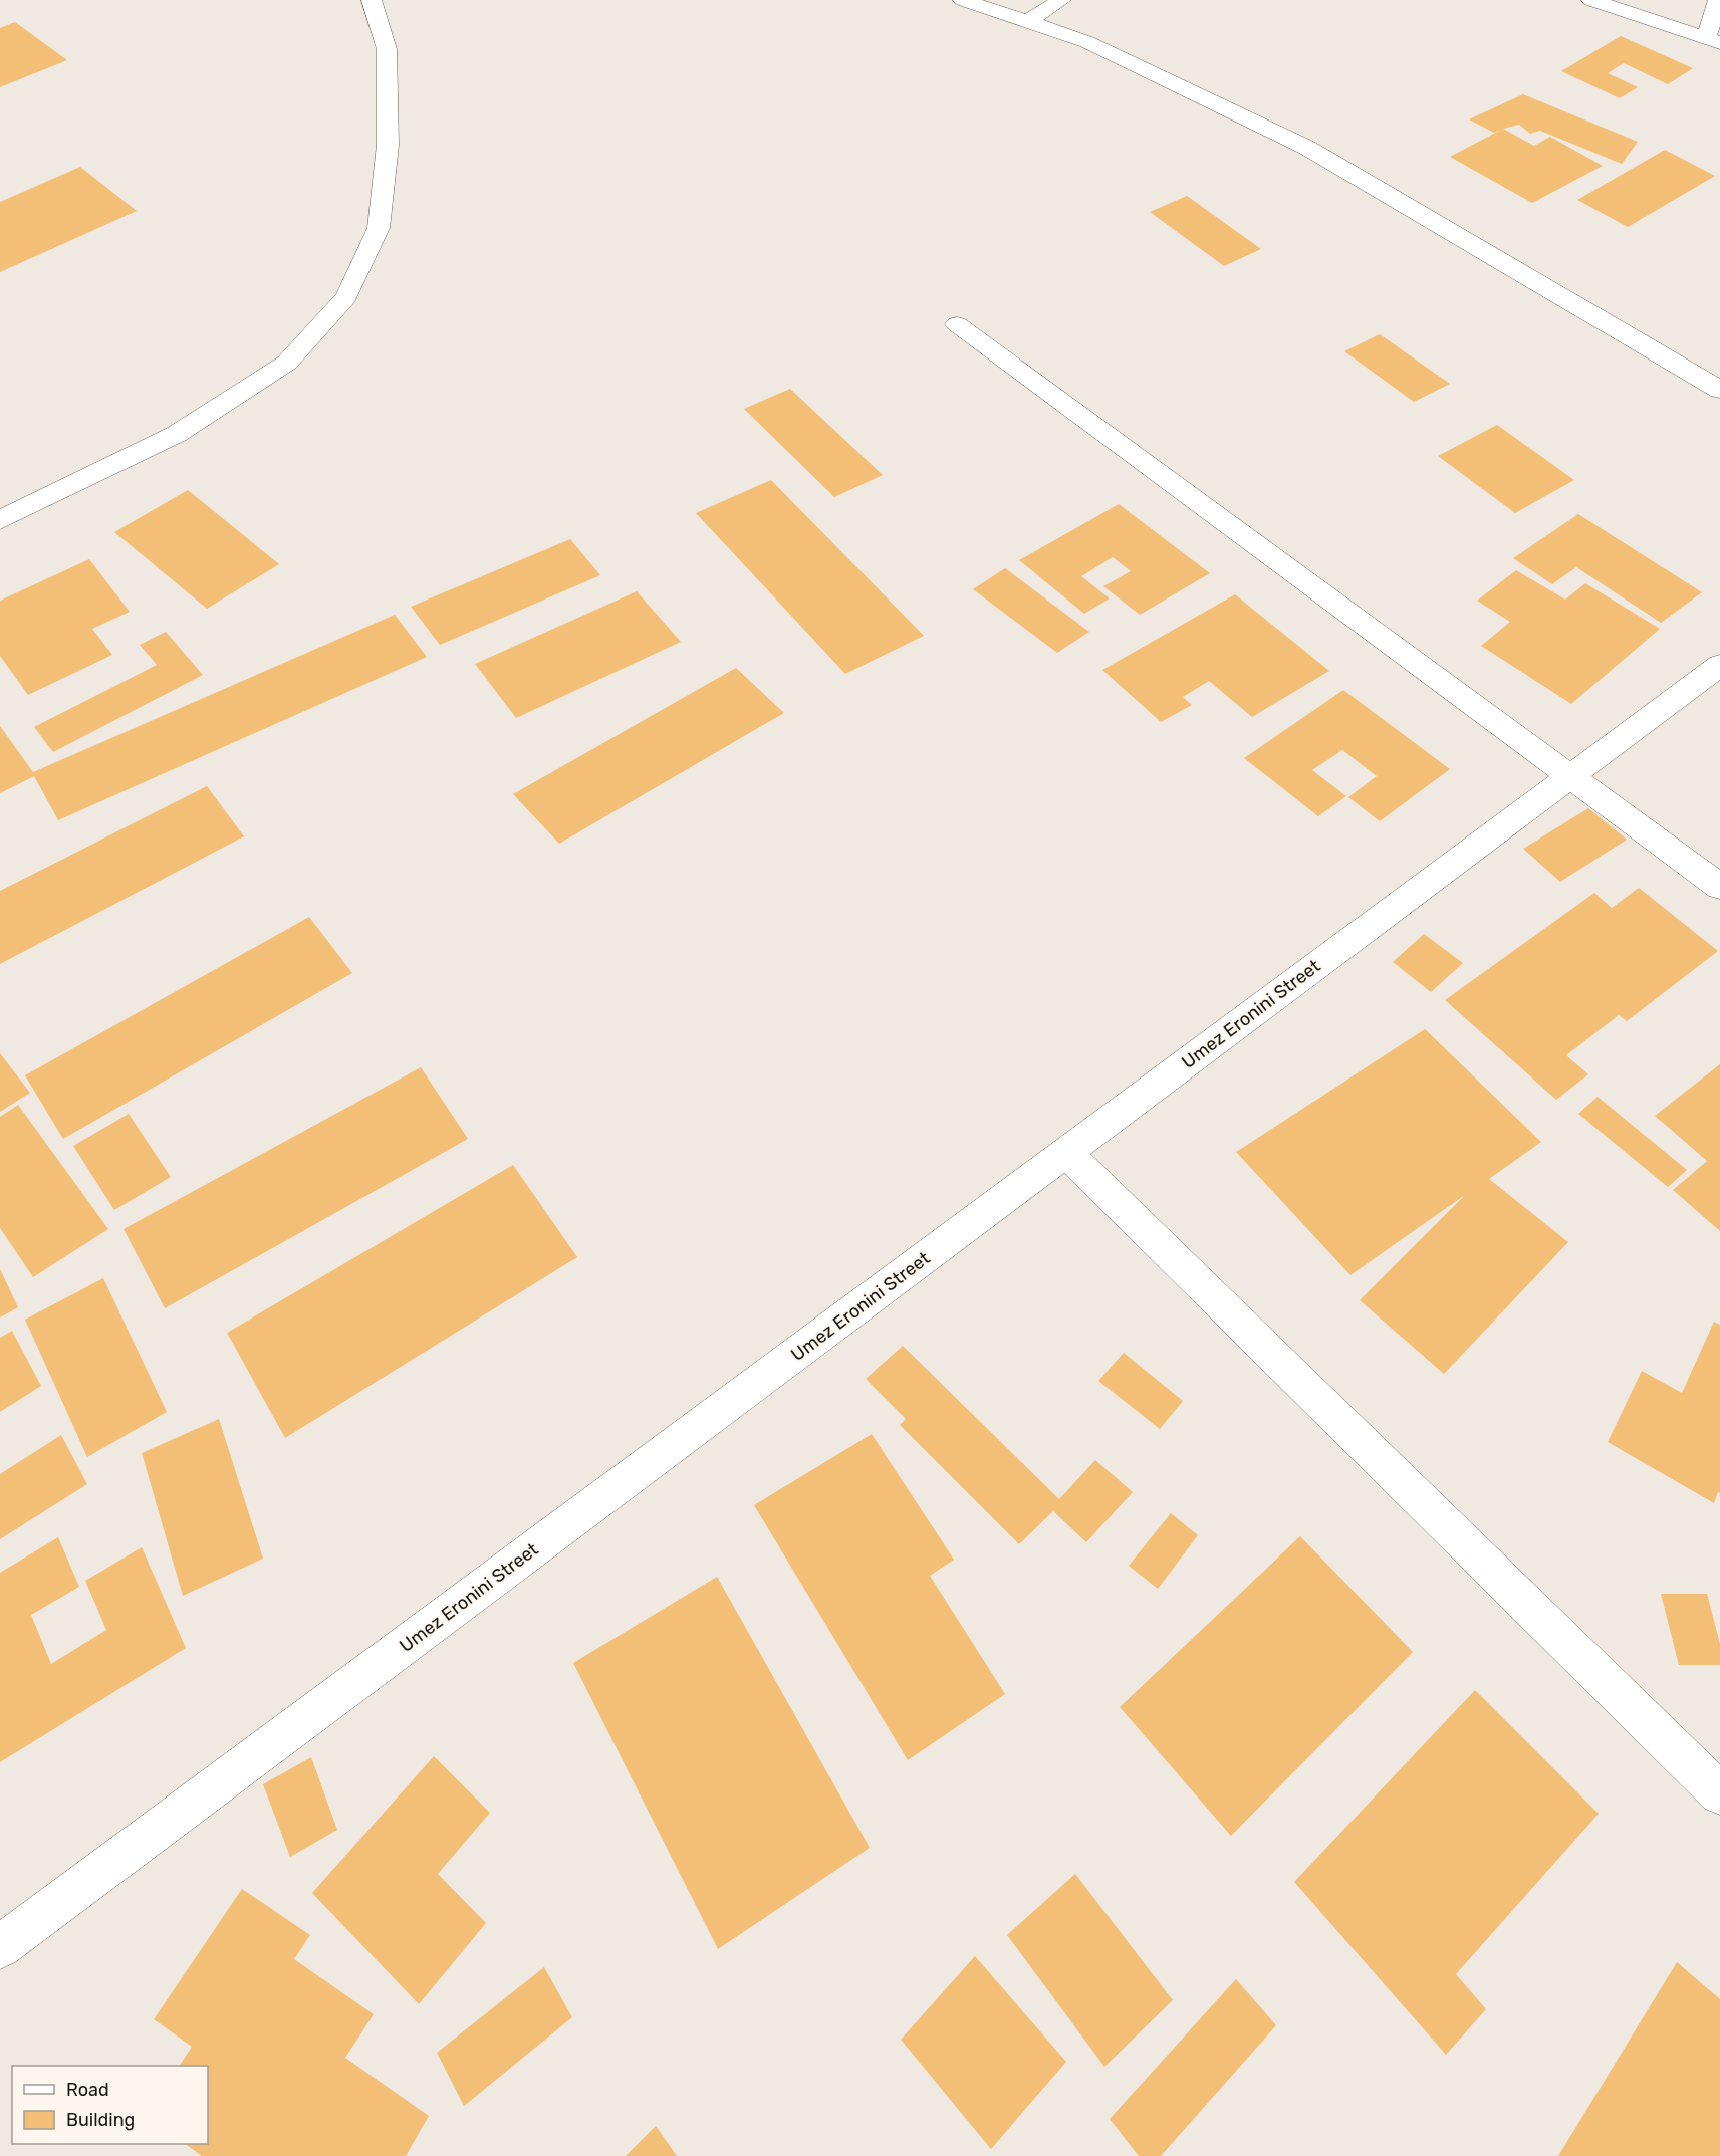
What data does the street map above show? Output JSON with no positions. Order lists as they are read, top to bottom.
{
  "streets": {
    "street": ["Umez Eronini Street"]
  },
  "legend": ["Road", "Building"]
}
